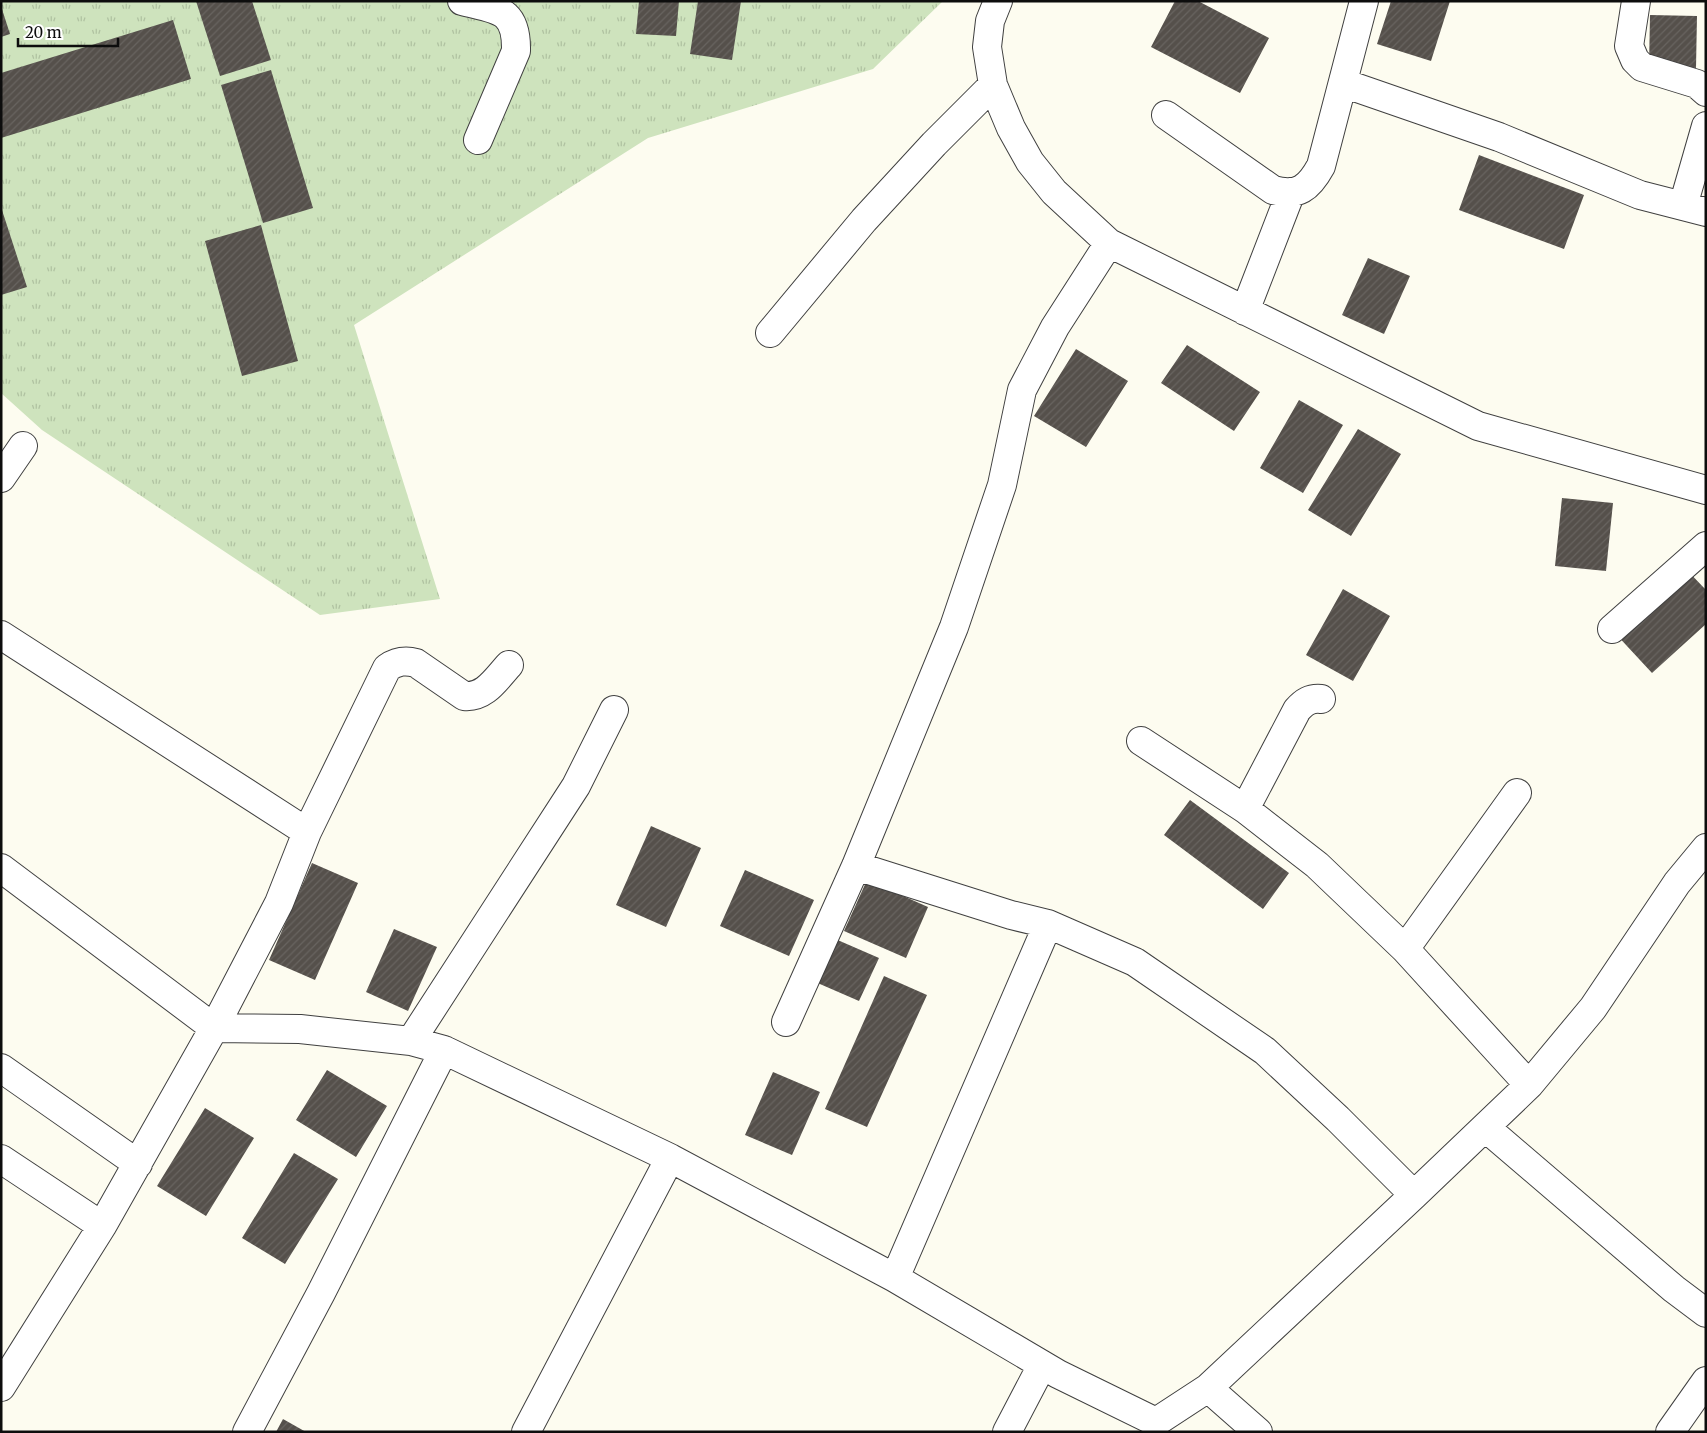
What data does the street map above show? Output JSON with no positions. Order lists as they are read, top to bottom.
{
  "scale_bar": "20 m"
}
